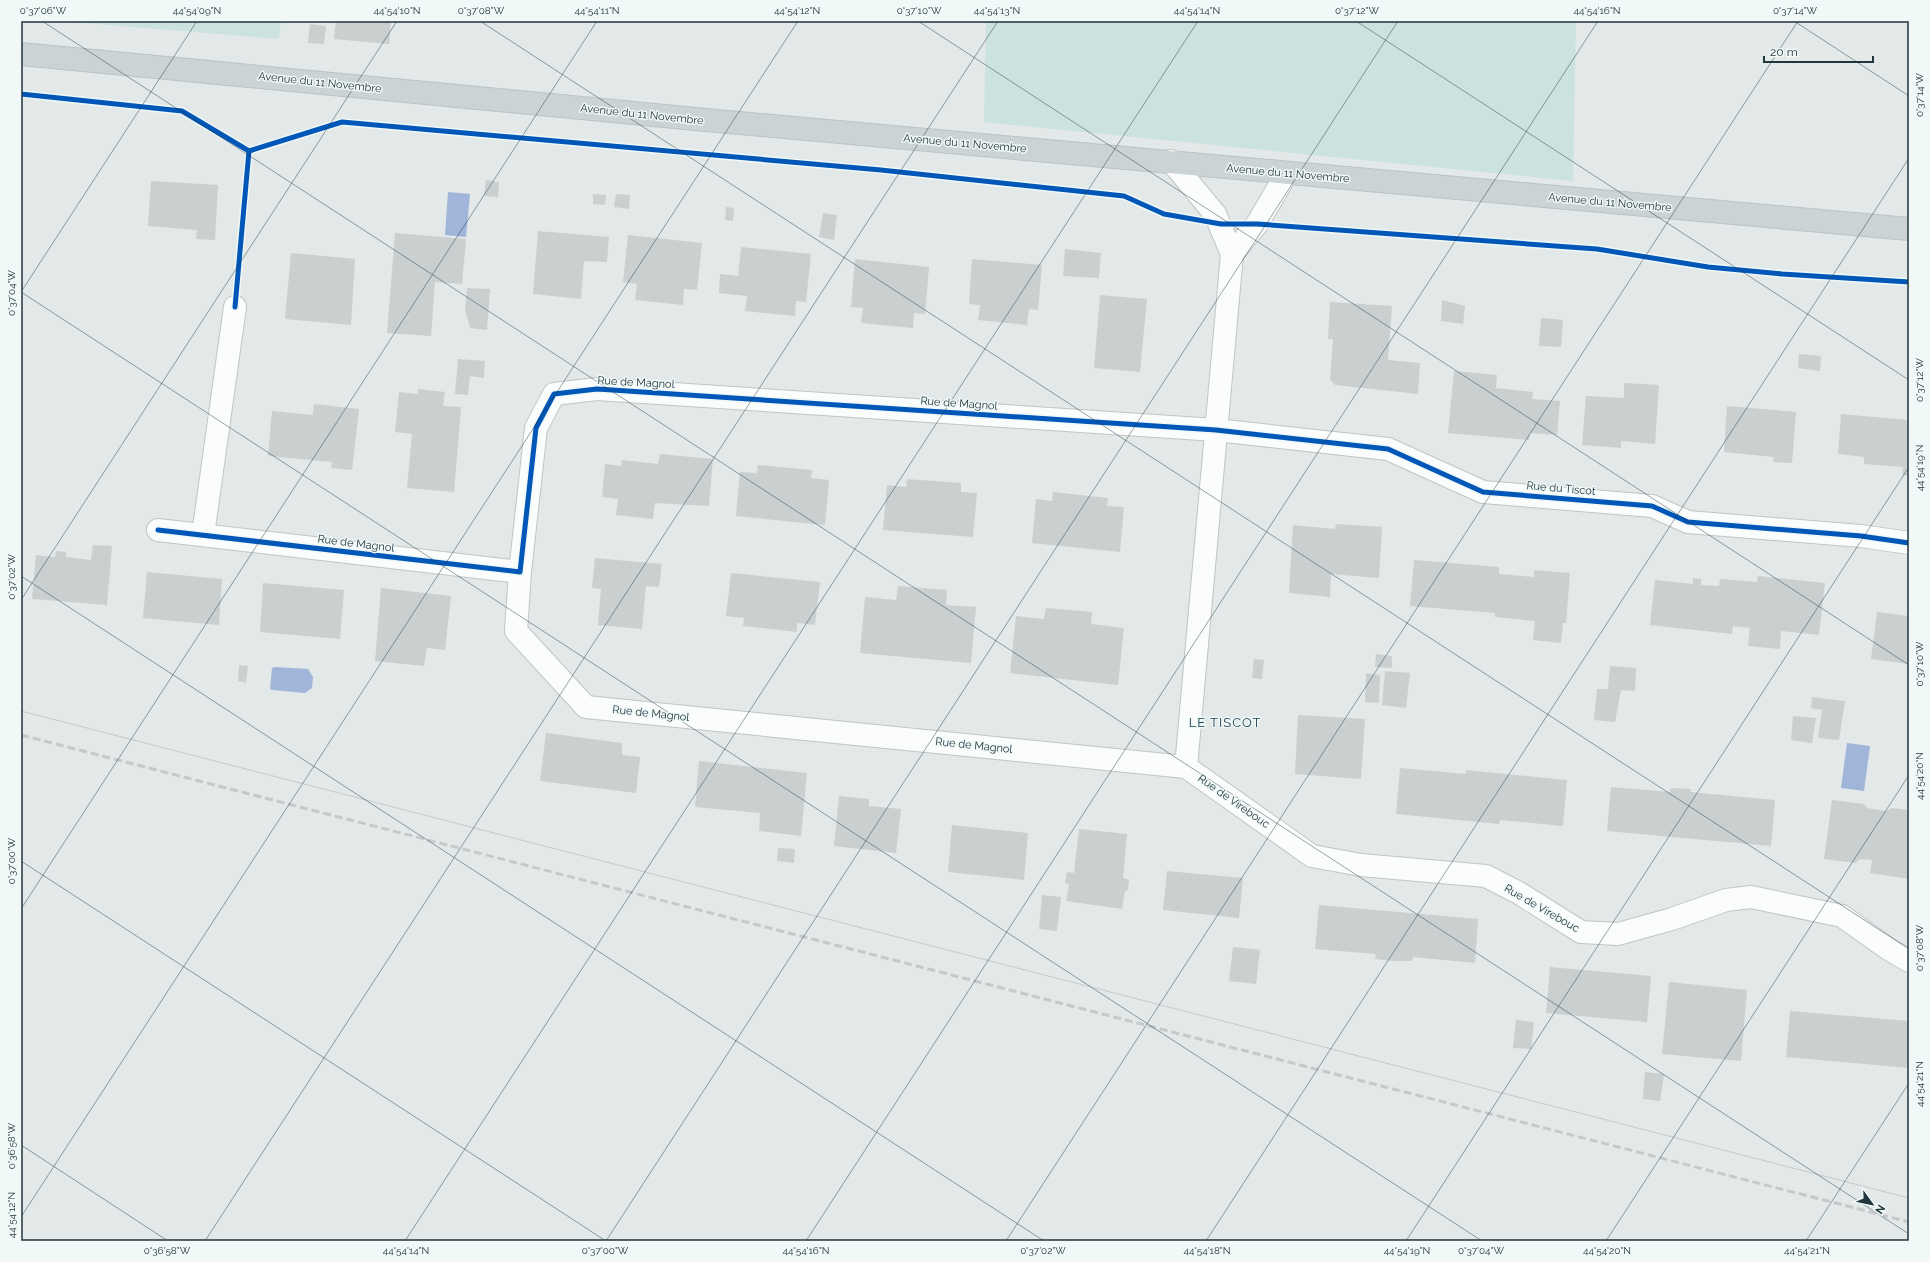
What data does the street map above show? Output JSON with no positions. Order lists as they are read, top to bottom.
{
  "streets": {
    "main road": ["Avenue du 11 Novembre"],
    "street": ["Rue de Magnol", "Rue du Tiscot", "Rue de Virebouc"]
  },
  "crossings": [
    ["Rue de Magnol", "Rue du Tiscot"],
    ["Rue de Magnol", "Rue de Virebouc"]
  ],
  "districts": ["LE TISCOT"],
  "scale_bar": "20 m",
  "north": "bottom right",
  "coordinates": [
    "0°37'06\"W",
    "44°54'09\"N",
    "44°54'10\"N",
    "0°37'08\"W",
    "44°54'11\"N",
    "44°54'12\"N",
    "0°37'10\"W",
    "44°54'13\"N",
    "44°54'14\"N",
    "0°37'12\"W",
    "44°54'16\"N",
    "0°37'14\"W",
    "0°37'04\"W",
    "44°54'19\"N",
    "0°37'02\"W",
    "44°54'20\"N",
    "0°37'00\"W",
    "44°54'21\"N",
    "0°36'58\"W",
    "44°54'18\"N"
  ]
}
